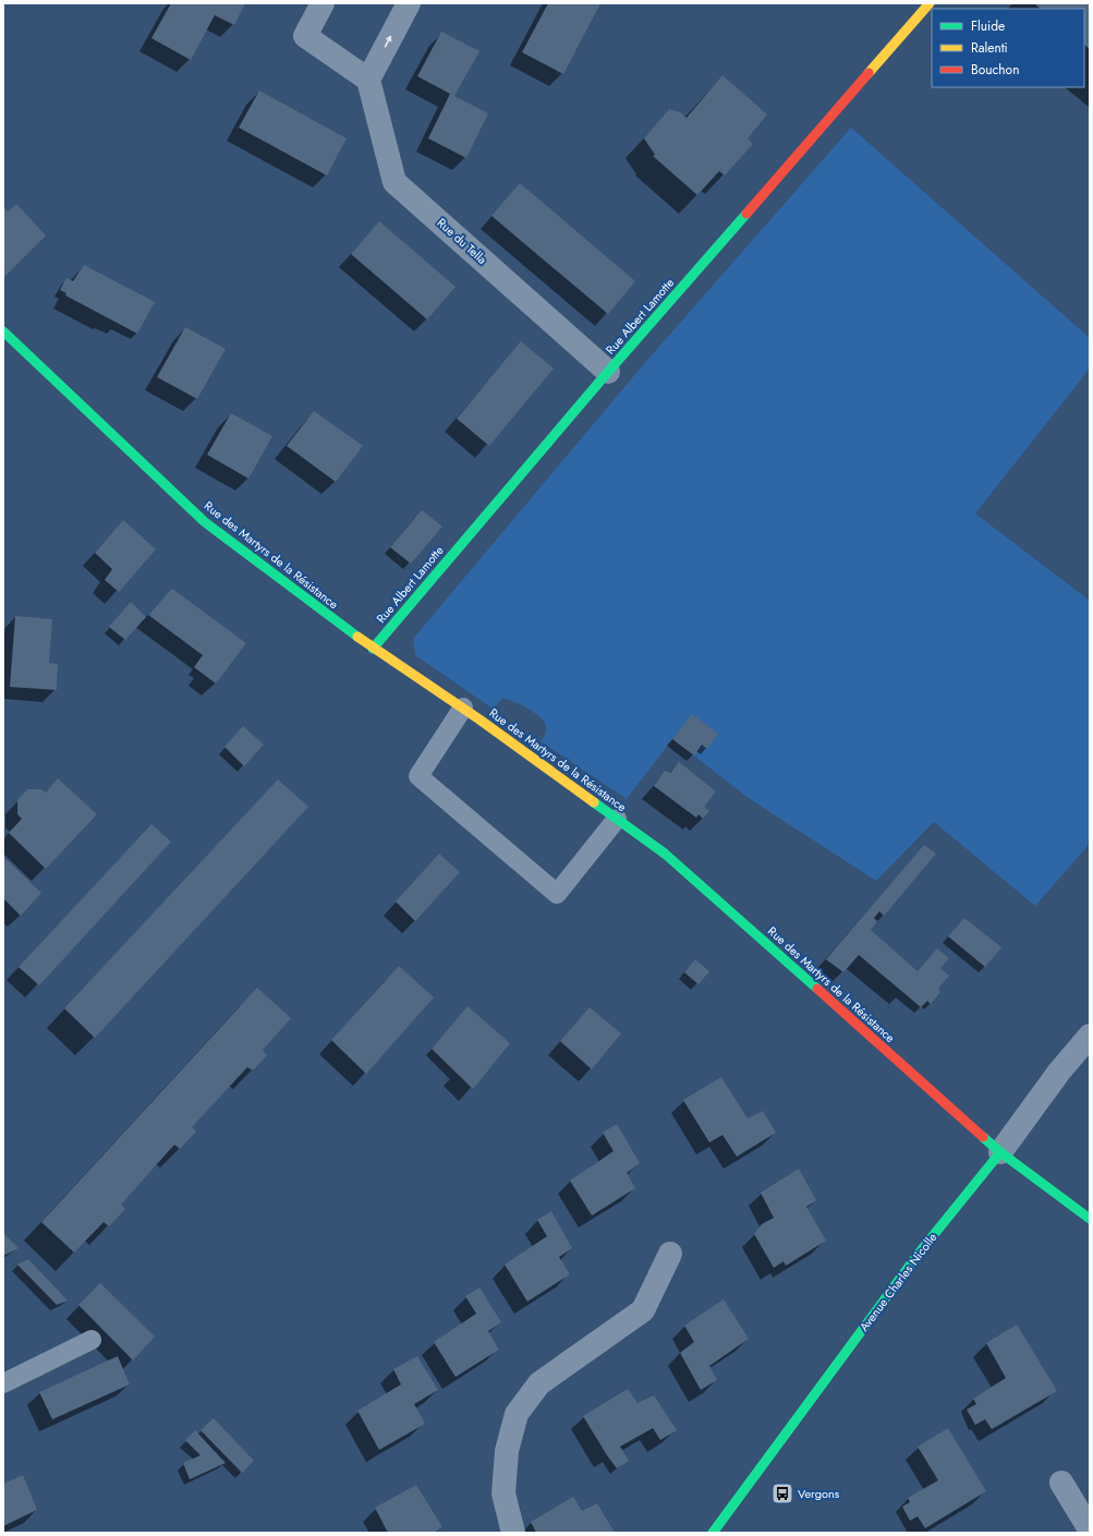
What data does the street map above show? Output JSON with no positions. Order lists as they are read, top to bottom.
{
  "streets": {
    "street": [
      "Rue du Tella",
      "Rue Albert Lamotte",
      "Rue des Martyrs de la Résistance",
      "Avenue Charles Nicolle"
    ]
  },
  "crossings": [
    ["Rue du Tella", "Rue Albert Lamotte"],
    ["Rue Albert Lamotte", "Rue des Martyrs de la Résistance"],
    ["Rue des Martyrs de la Résistance", "Avenue Charles Nicolle"]
  ],
  "places": {
    "bus stop": ["Vergons"]
  },
  "legend": ["Fluide", "Ralenti", "Bouchon"]
}
